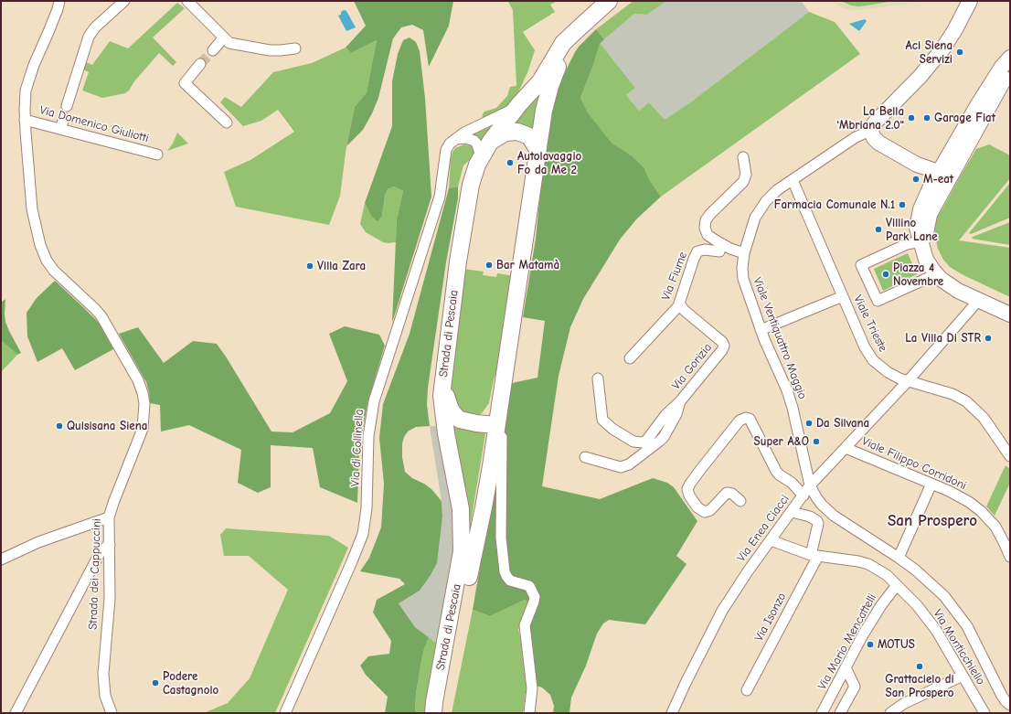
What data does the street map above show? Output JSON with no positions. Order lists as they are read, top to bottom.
{
  "streets": {
    "main road": ["Strada di Pescaia"],
    "street": [
      "Via Domenico Giuliotti",
      "Via Fiume",
      "Viale Trieste",
      "Viale Ventiquattro Maggio",
      "Via Gorizia",
      "Via di Collinella",
      "Viale Filippo Corridoni",
      "Via Enea Ciacci",
      "Strada dei Cappuccini",
      "Via Isonzo",
      "Via Mario Mencattelli",
      "Via Monticchiello"
    ]
  },
  "crossings": [
    ["Via Domenico Giuliotti", "Strada dei Cappuccini"],
    ["Via Fiume", "Viale Ventiquattro Maggio"],
    ["Via Fiume", "Via Gorizia"],
    ["Viale Trieste", "Viale Ventiquattro Maggio"],
    ["Viale Trieste", "Via Enea Ciacci"],
    ["Strada di Pescaia", "Via di Collinella"],
    ["Viale Ventiquattro Maggio", "Via Enea Ciacci"],
    ["Viale Filippo Corridoni", "Via Enea Ciacci"],
    ["Via Enea Ciacci", "Via Isonzo"],
    ["Via Enea Ciacci", "Via Monticchiello"],
    ["Via Isonzo", "Via Monticchiello"],
    ["Via Mario Mencattelli", "Via Monticchiello"]
  ],
  "districts": ["San Prospero"],
  "places": [
    "Aci Siena Servizi",
    "La Bella 'Mbriana 2.0\"",
    "Garage Fiat",
    "Autolavaggio Fo da Me 2",
    "M-eat",
    "Farmacia Comunale N.1",
    "Villino Park Lane",
    "Bar Matamà",
    "Villa Zara",
    "Piazza 4 Novembre",
    "La Villa Di STR",
    "Da Silvana",
    "Quisisana Siena",
    "Super A&O",
    "MOTUS",
    "Grattacielo di San Prospero",
    "Podere Castagnolo"
  ]
}
